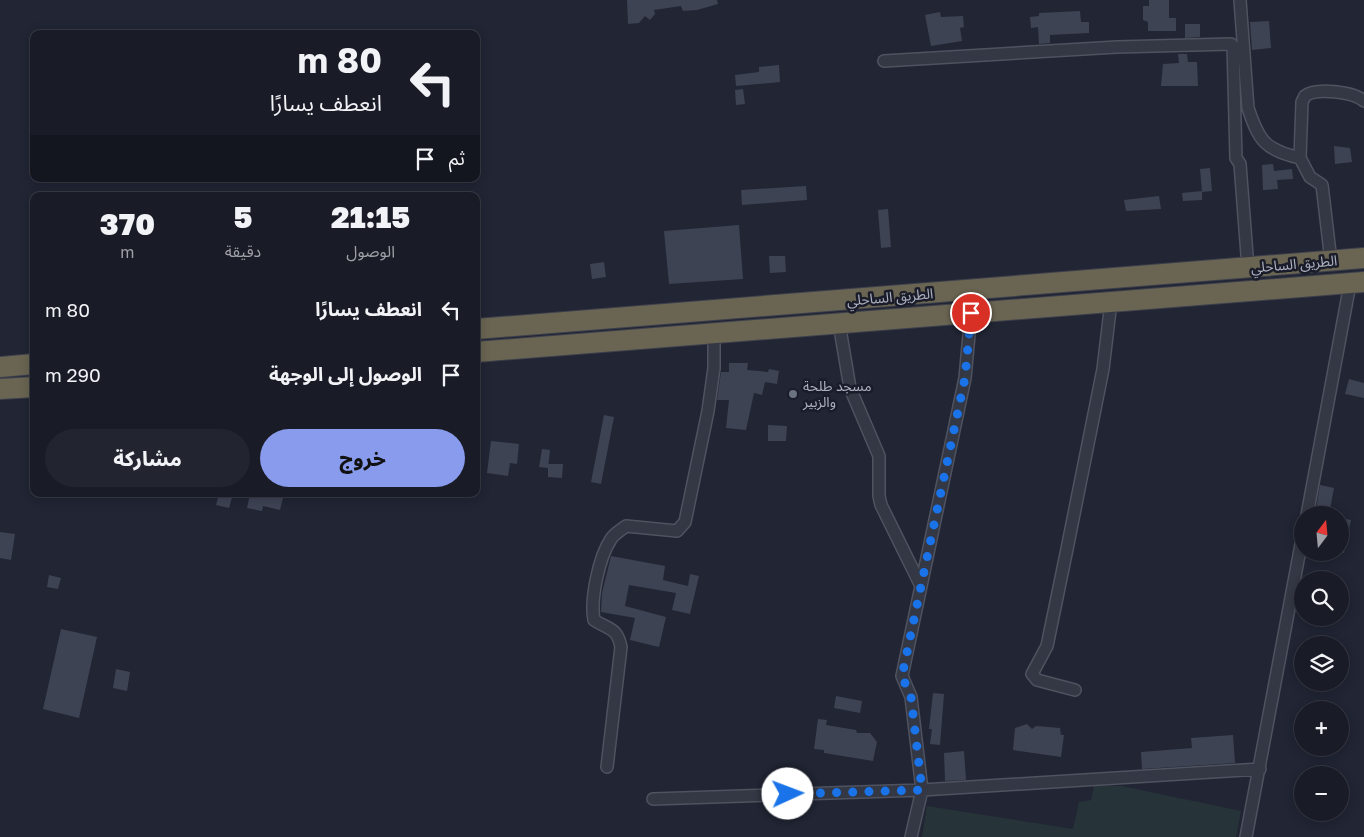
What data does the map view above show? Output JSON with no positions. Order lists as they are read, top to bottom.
{
  "streets": {
    "highway": ["الطريق الساحلي"]
  },
  "places": ["مسجد طلحة والزبير"],
  "north": "top",
  "page": {
    "turn": ["80 m", "انعطف يسارًا"],
    "then": "ثم",
    "eta": [
      "21:15",
      "الوصول",
      "5",
      "دقيقة",
      "370",
      "m"
    ],
    "list": [
      {
        "name": "انعطف يسارًا",
        "value": "80 m"
      },
      {
        "name": "الوصول إلى الوجهة",
        "value": "290 m"
      }
    ],
    "buttons": ["خروج", "مشاركة"],
    "map_buttons": ["+", "−"]
  }
}
